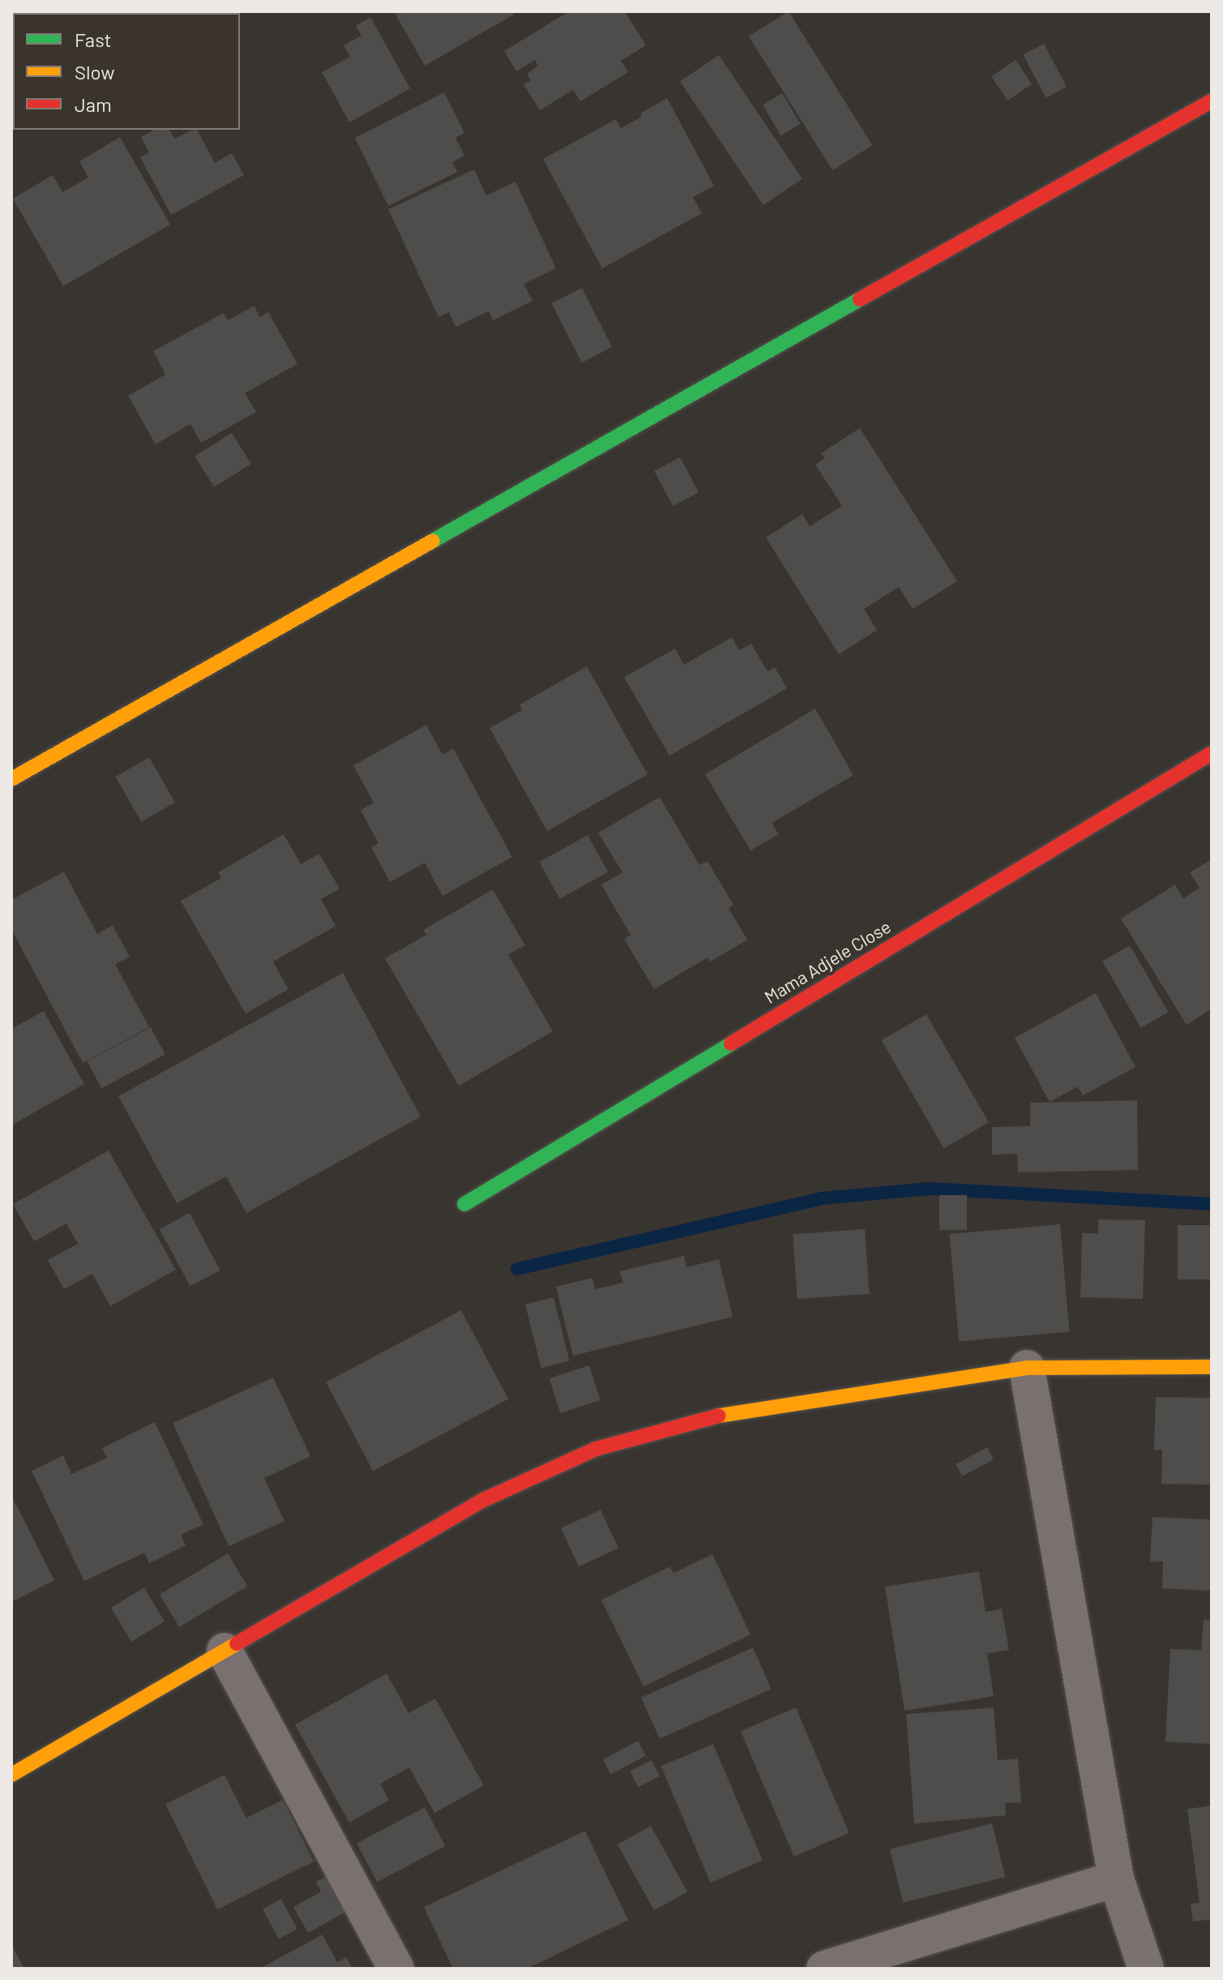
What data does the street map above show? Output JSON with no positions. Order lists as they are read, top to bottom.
{
  "streets": {
    "street": ["Mama Adjele Close"]
  },
  "legend": ["Fast", "Slow", "Jam"]
}
